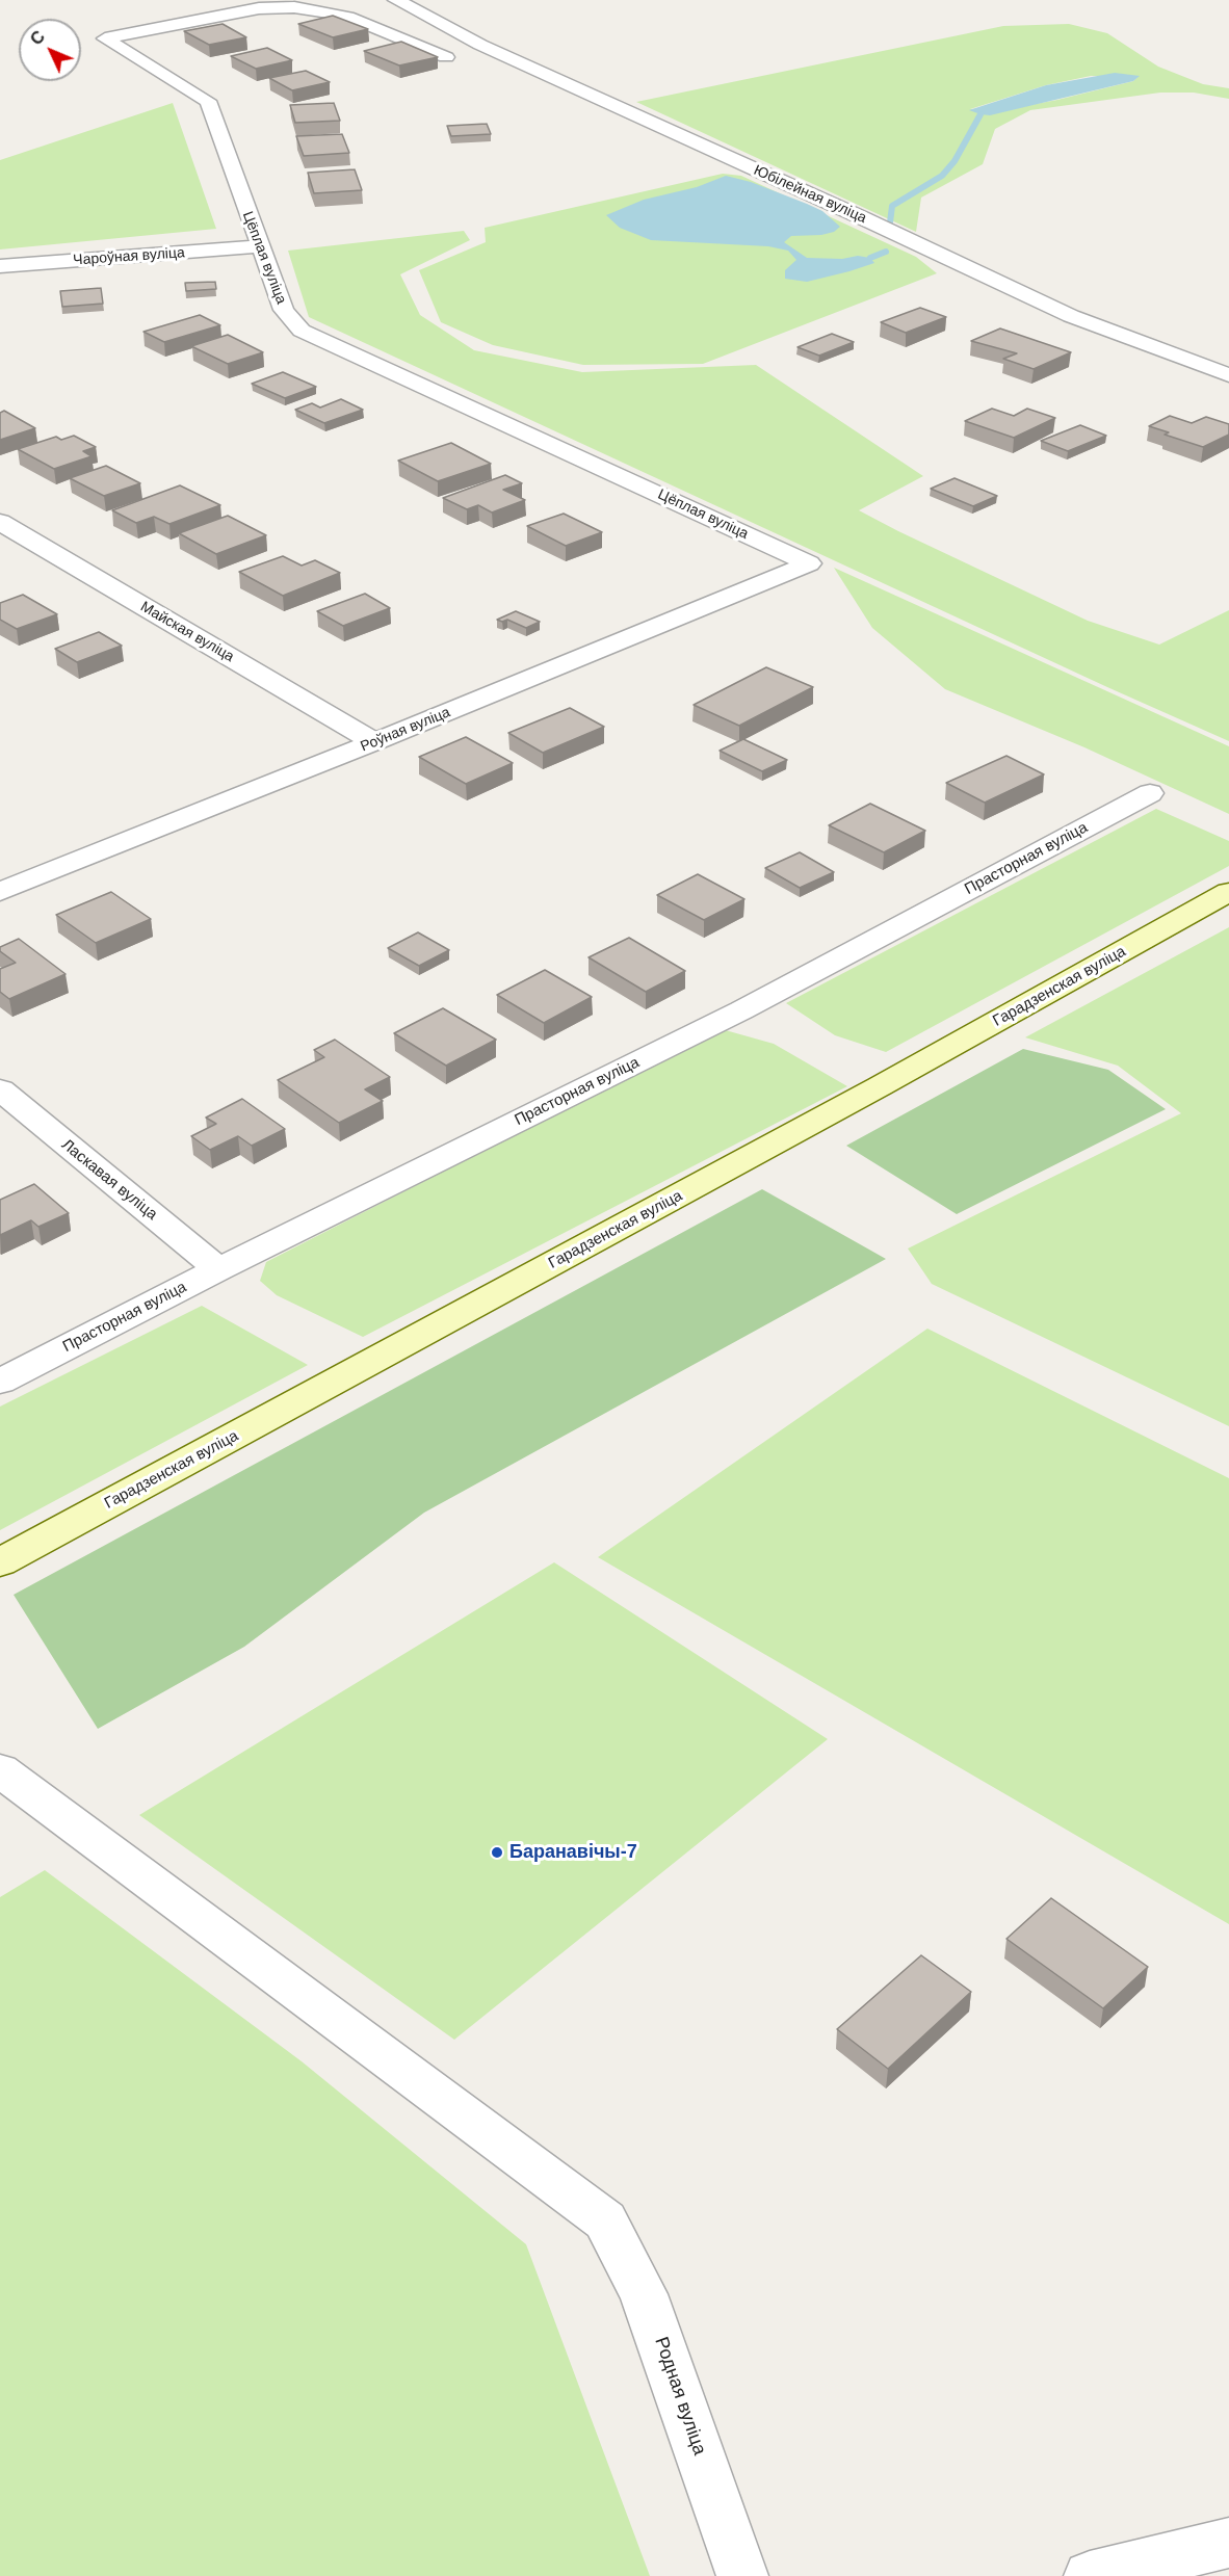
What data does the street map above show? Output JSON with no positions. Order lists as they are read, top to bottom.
{
  "streets": {
    "main road": ["Гарадзенская вуліца"],
    "street": [
      "Юбілейная вуліца",
      "Чароўная вуліца",
      "Цёплая вуліца",
      "Майская вуліца",
      "Роўная вуліца",
      "Прасторная вуліца",
      "Ласкавая вуліца",
      "Родная вуліца"
    ]
  },
  "crossings": [
    ["Чароўная вуліца", "Цёплая вуліца"],
    ["Цёплая вуліца", "Роўная вуліца"],
    ["Майская вуліца", "Роўная вуліца"],
    ["Прасторная вуліца", "Ласкавая вуліца"]
  ],
  "places": ["Баранавічы-7"],
  "north": "top left"
}
